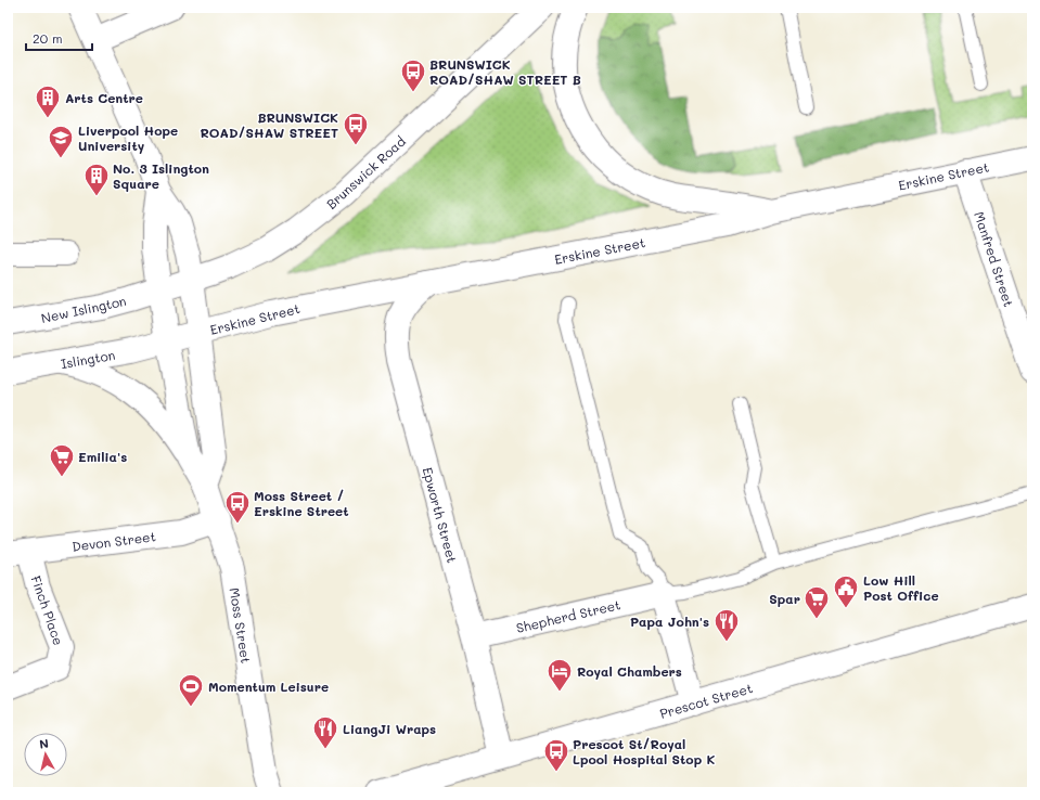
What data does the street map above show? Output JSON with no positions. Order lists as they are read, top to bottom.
{
  "streets": {
    "main road": [
      "Brunswick Road",
      "Erskine Street",
      "Manfred Street",
      "New Islington",
      "Islington",
      "Epworth Street",
      "Devon Street",
      "Finch Place",
      "Shepherd Street",
      "Moss Street",
      "Prescot Street"
    ]
  },
  "crossings": [
    ["Brunswick Road", "New Islington"],
    ["Brunswick Road", "Moss Street"],
    ["Erskine Street", "Manfred Street"],
    ["Erskine Street", "Islington"],
    ["Erskine Street", "Epworth Street"],
    ["Erskine Street", "Moss Street"],
    ["New Islington", "Moss Street"],
    ["Islington", "Moss Street"],
    ["Epworth Street", "Shepherd Street"],
    ["Epworth Street", "Prescot Street"],
    ["Devon Street", "Finch Place"],
    ["Devon Street", "Moss Street"]
  ],
  "places": {
    "bus stop": [
      "BRUNSWICK ROAD/SHAW STREET B",
      "BRUNSWICK ROAD/SHAW STREET",
      "Moss Street / Erskine Street",
      "Prescot St/Royal Lpool Hospital Stop K"
    ],
    "building": ["Arts Centre", "No. 3 Islington Square"],
    "school or university": ["Liverpool Hope University"],
    "supermarket": ["Emilia's", "Spar"],
    "public building": ["Low Hill Post Office"],
    "restaurant": ["Papa John's", "LiangJi Wraps"],
    "hotel": ["Royal Chambers"],
    "sports": ["Momentum Leisure"]
  },
  "scale_bar": "20 m",
  "north": "top"
}
